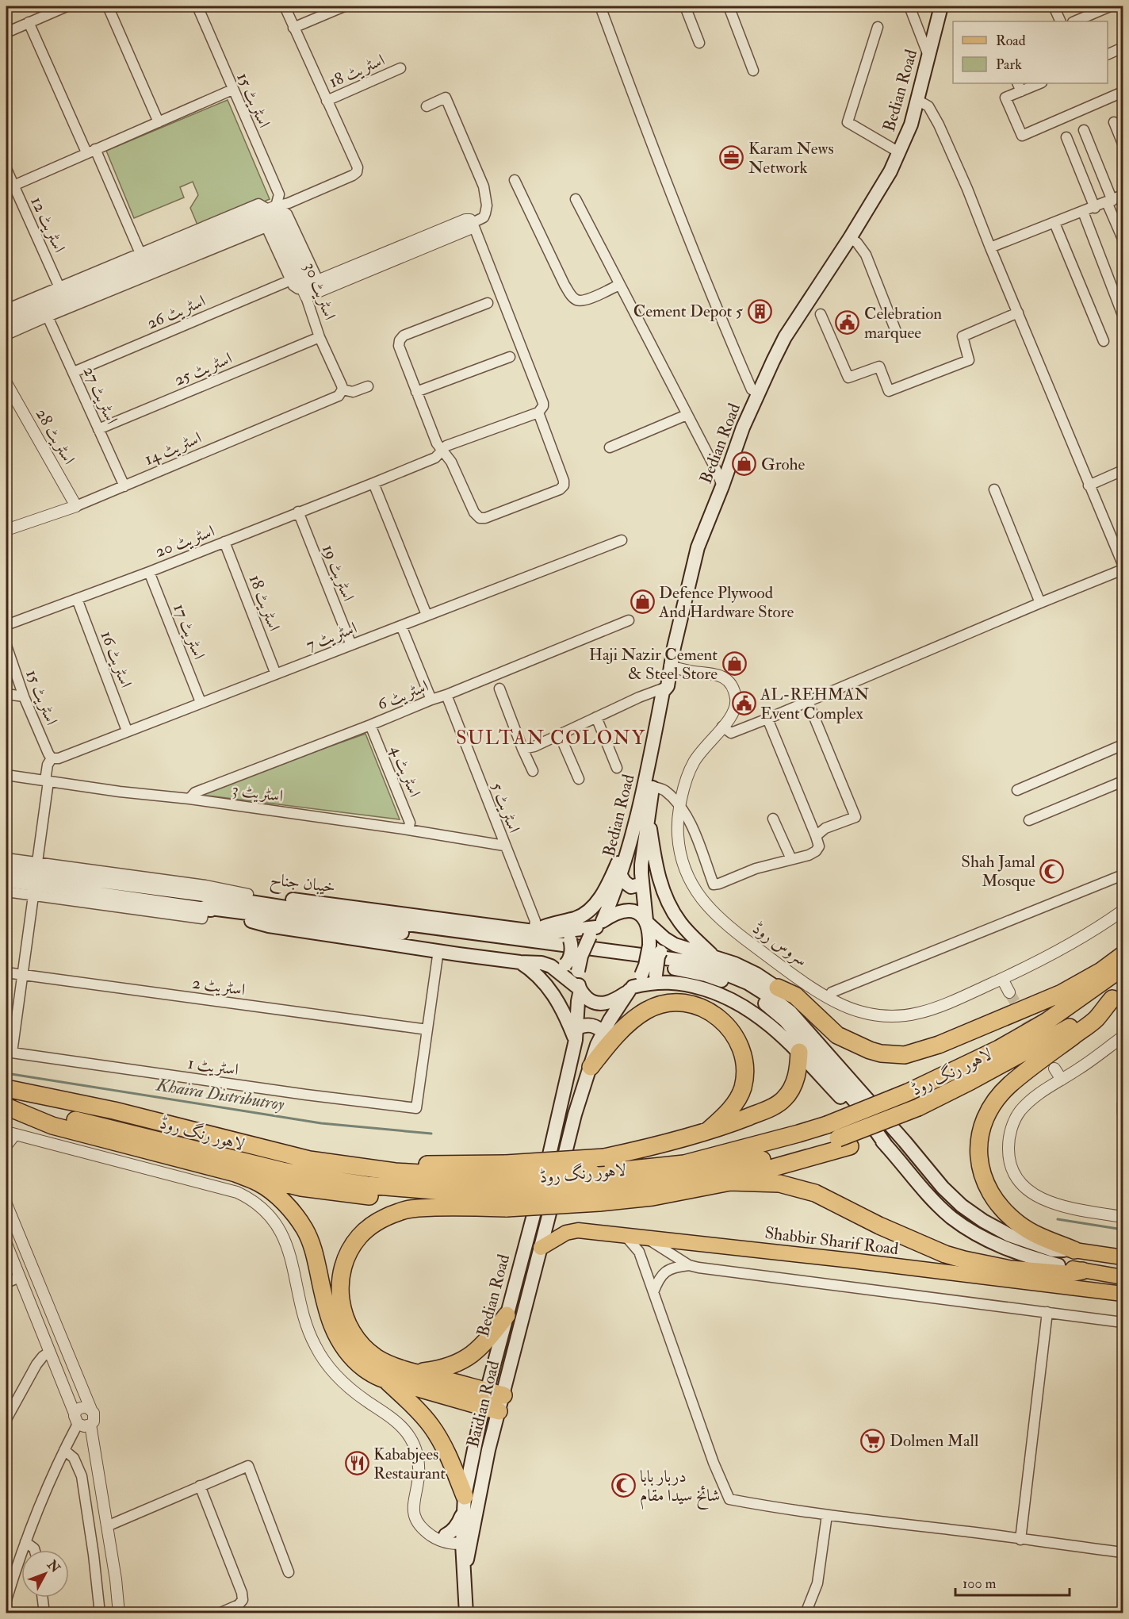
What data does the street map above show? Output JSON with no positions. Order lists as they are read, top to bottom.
{
  "streets": {
    "highway": ["لاہور رنگ روڈ"],
    "main road": [
      "Bedian Road",
      "خیبان جناح",
      "Shabbir Sharif Road",
      "Baidian Road"
    ],
    "street": [
      "اسٹریٹ 18",
      "اسٹریٹ 15",
      "اسٹریٹ 12",
      "اسٹریٹ 30",
      "اسٹریٹ 26",
      "اسٹریٹ 25",
      "اسٹریٹ 27",
      "اسٹریٹ 28",
      "اسٹریٹ 14",
      "اسٹریٹ 20",
      "اسٹریٹ 19",
      "اسٹریٹ 17",
      "اسٹریٹ 7",
      "اسٹریٹ 16",
      "اسٹریٹ 6",
      "اسٹریٹ 4",
      "اسٹریٹ 3",
      "اسٹریٹ 5",
      "سروس روڈ",
      "اسٹریٹ 2",
      "اسٹریٹ 1"
    ]
  },
  "crossings": [
    ["اسٹریٹ 18", "اسٹریٹ 20"],
    ["اسٹریٹ 18", "اسٹریٹ 7"],
    ["Bedian Road", "خیبان جناح"],
    ["Bedian Road", "سروس روڈ"],
    ["Bedian Road", "Baidian Road"],
    ["اسٹریٹ 15", "اسٹریٹ 30"],
    ["اسٹریٹ 15", "اسٹریٹ 7"],
    ["اسٹریٹ 30", "اسٹریٹ 25"],
    ["اسٹریٹ 30", "اسٹریٹ 14"],
    ["اسٹریٹ 26", "اسٹریٹ 27"],
    ["اسٹریٹ 25", "اسٹریٹ 27"],
    ["اسٹریٹ 27", "اسٹریٹ 14"],
    ["اسٹریٹ 28", "اسٹریٹ 14"],
    ["اسٹریٹ 20", "اسٹریٹ 19"],
    ["اسٹریٹ 20", "اسٹریٹ 17"],
    ["اسٹریٹ 20", "اسٹریٹ 16"],
    ["اسٹریٹ 19", "اسٹریٹ 7"],
    ["اسٹریٹ 17", "اسٹریٹ 7"],
    ["اسٹریٹ 7", "اسٹریٹ 16"],
    ["اسٹریٹ 6", "اسٹریٹ 4"],
    ["اسٹریٹ 6", "اسٹریٹ 3"],
    ["اسٹریٹ 6", "اسٹریٹ 5"],
    ["اسٹریٹ 4", "اسٹریٹ 3"],
    ["اسٹریٹ 3", "اسٹریٹ 5"],
    ["اسٹریٹ 5", "خیبان جناح"],
    ["اسٹریٹ 2", "اسٹریٹ 1"],
    ["Shabbir Sharif Road", "Baidian Road"]
  ],
  "districts": ["SULTAN COLONY"],
  "water": ["Khaira Distributroy"],
  "places": {
    "office": ["Karam News Network"],
    "building": ["Cement Depot 5"],
    "public building": ["Celebration marquee", "AL-REHMAN Event Complex"],
    "shop": ["Grohe", "Defence Plywood And Hardware Store", "Haji Nazir Cement & Steel Store"],
    "mosque": ["Shah Jamal Mosque", "دربار بابا شائخ سیدا مقام"],
    "supermarket": ["Dolmen Mall"],
    "restaurant": ["Kababjees Restaurant"]
  },
  "legend": ["Road", "Park"],
  "scale_bar": "100 m",
  "north": "top right"
}
